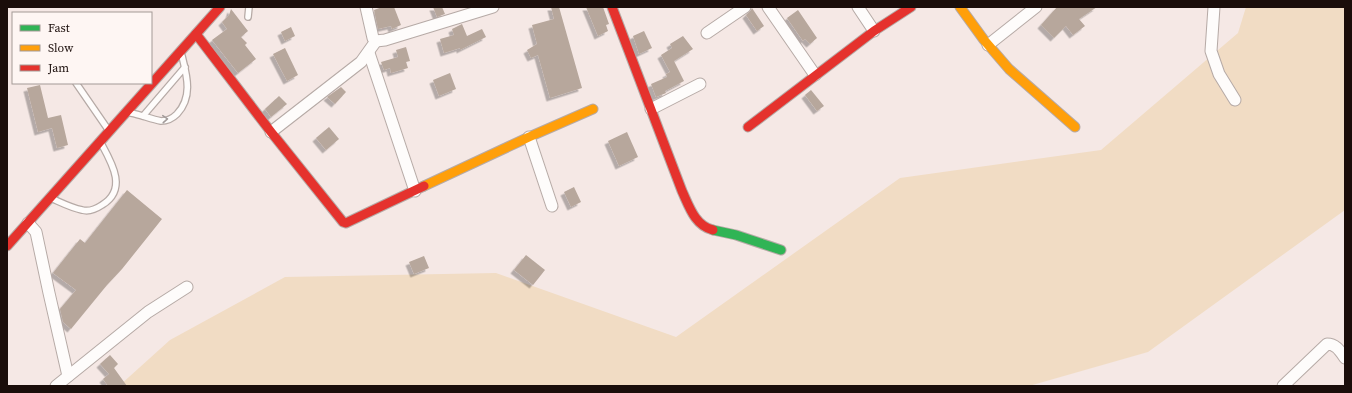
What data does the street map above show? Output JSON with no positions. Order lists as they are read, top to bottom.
{
  "legend": ["Fast", "Slow", "Jam"]
}
